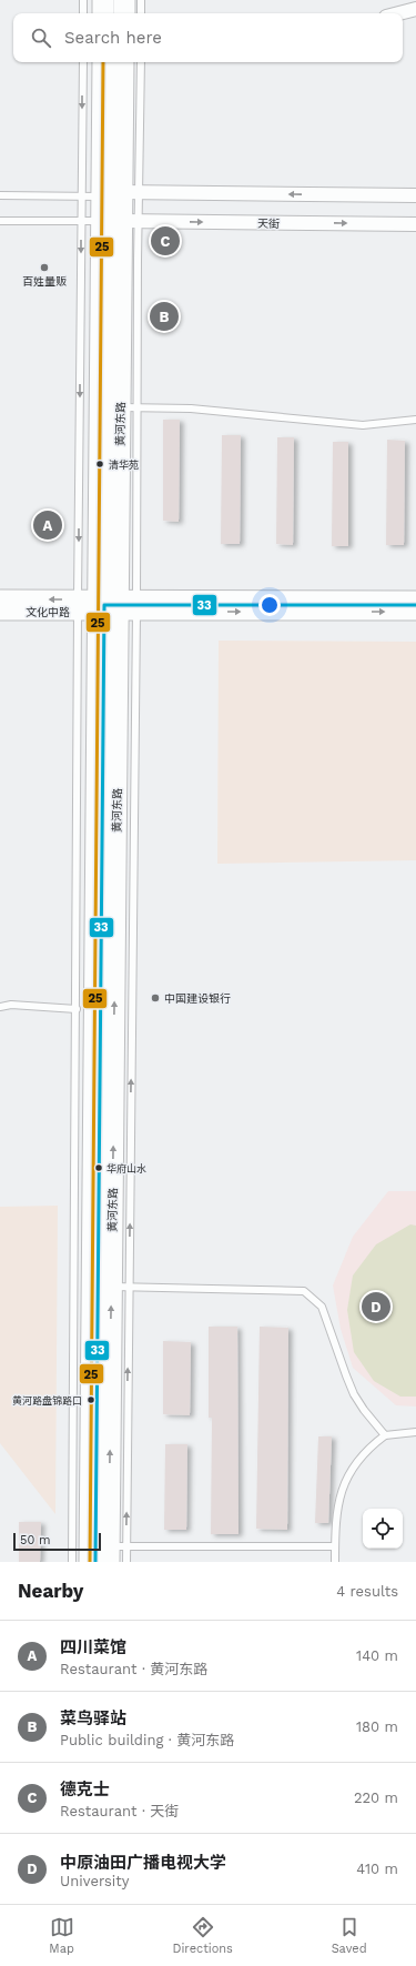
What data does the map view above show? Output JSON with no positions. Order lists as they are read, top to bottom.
{
  "streets": {
    "main road": ["黄河东路"],
    "street": ["天街", "文化中路"]
  },
  "crossings": [
    ["天街", "黄河东路"],
    ["黄河东路", "文化中路"]
  ],
  "places": [
    "百姓量贩",
    "清华苑",
    "中国建设银行",
    "华府山水",
    "黄河路盘锦路口"
  ],
  "lines": ["transit line 25", "transit line 33"],
  "scale_bar": "50 m",
  "page": {
    "search": "Search here",
    "pins": [
      "C",
      "B",
      "A",
      "D"
    ],
    "scale": "50 m",
    "heading": ["Nearby", "4 results"],
    "list": [
      {
        "mark": "A",
        "name": "四川菜馆",
        "note": "Restaurant · 黄河东路",
        "value": "140 m"
      },
      {
        "mark": "B",
        "name": "菜鸟驿站",
        "note": "Public building · 黄河东路",
        "value": "180 m"
      },
      {
        "mark": "C",
        "name": "德克士",
        "note": "Restaurant · 天街",
        "value": "220 m"
      },
      {
        "mark": "D",
        "name": "中原油田广播电视大学",
        "note": "University",
        "value": "410 m"
      }
    ],
    "nav": ["Map", "Directions", "Saved"]
  }
}
